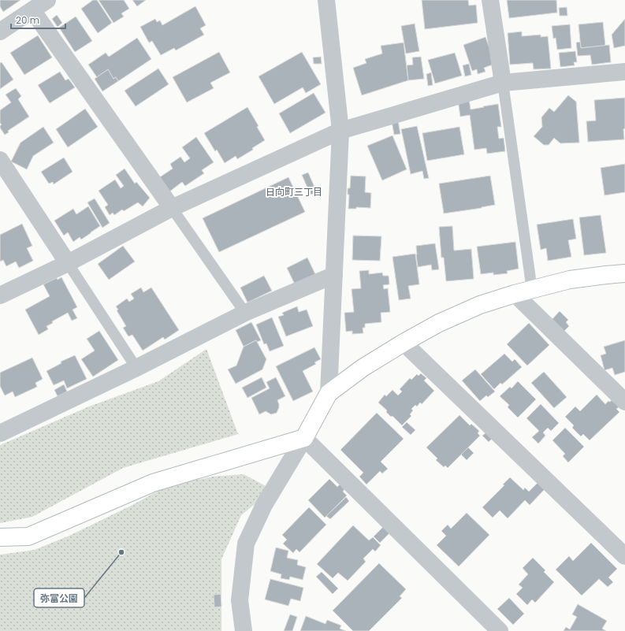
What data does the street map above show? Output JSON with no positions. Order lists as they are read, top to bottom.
{
  "districts": ["日向町三丁目"],
  "places": ["弥富公園"],
  "scale_bar": "20 m"
}
